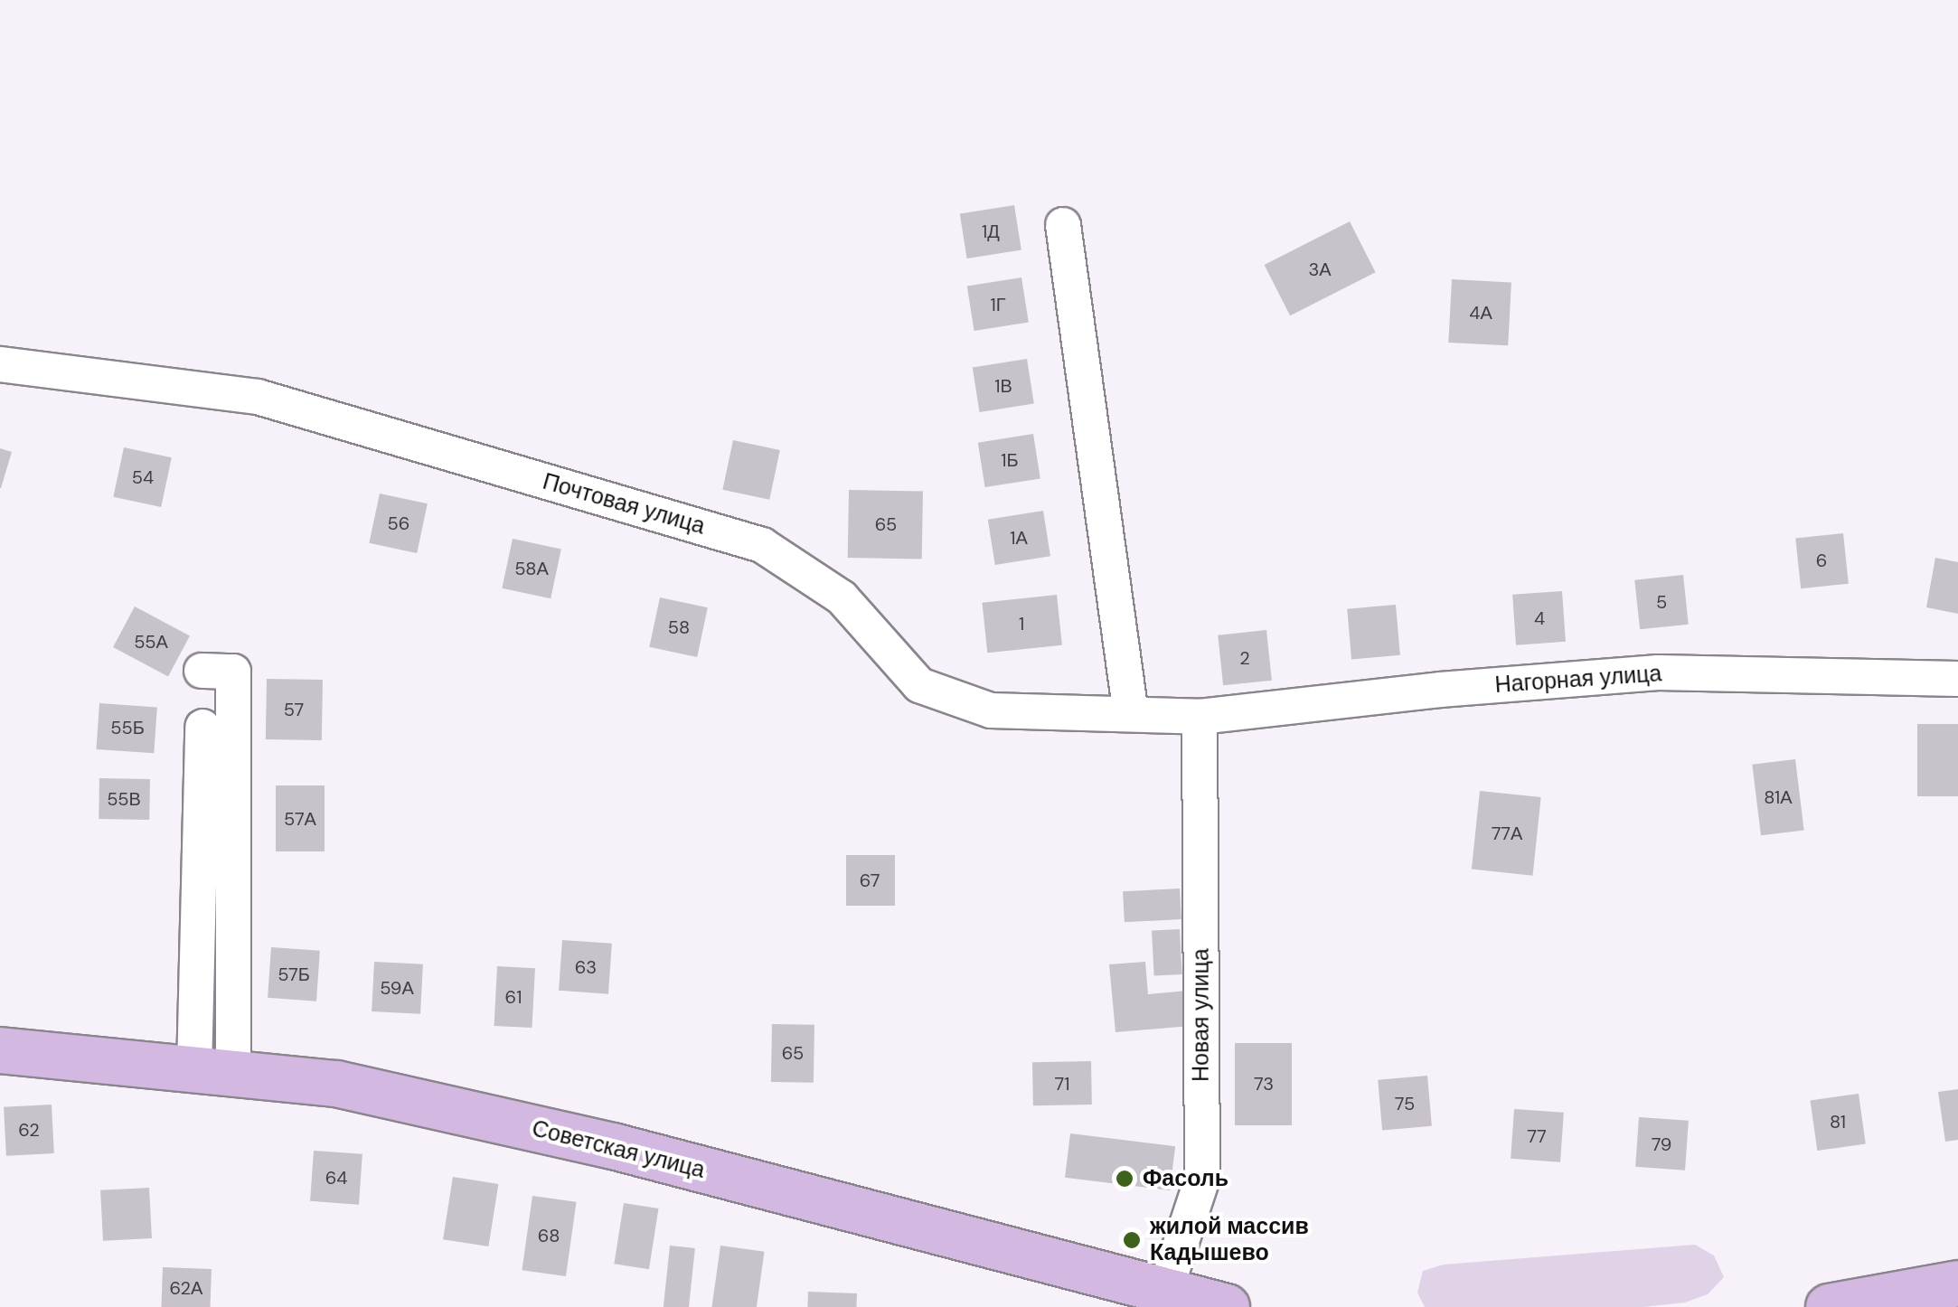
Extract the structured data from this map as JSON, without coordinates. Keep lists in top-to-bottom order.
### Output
{
  "streets": {
    "main road": ["Советская улица"],
    "street": ["Почтовая улица", "Нагорная улица", "Новая улица"]
  },
  "crossings": [
    ["Почтовая улица", "Нагорная улица"],
    ["Почтовая улица", "Новая улица"],
    ["Нагорная улица", "Новая улица"],
    ["Новая улица", "Советская улица"]
  ],
  "places": ["Фасоль", "жилой массив Кадышево"],
  "house_numbers": [
    "1Д",
    "3А",
    "1Г",
    "4А",
    "1В",
    "1Б",
    "54",
    "56",
    "65",
    "1А",
    "6",
    "58А",
    "5",
    "4",
    "1",
    "58",
    "55А",
    "2",
    "57",
    "55Б",
    "81А",
    "55В",
    "57А",
    "77А",
    "67",
    "63",
    "57Б",
    "59А",
    "61",
    "65",
    "71",
    "73",
    "75",
    "81",
    "62",
    "77",
    "79",
    "64",
    "68",
    "62А"
  ]
}
